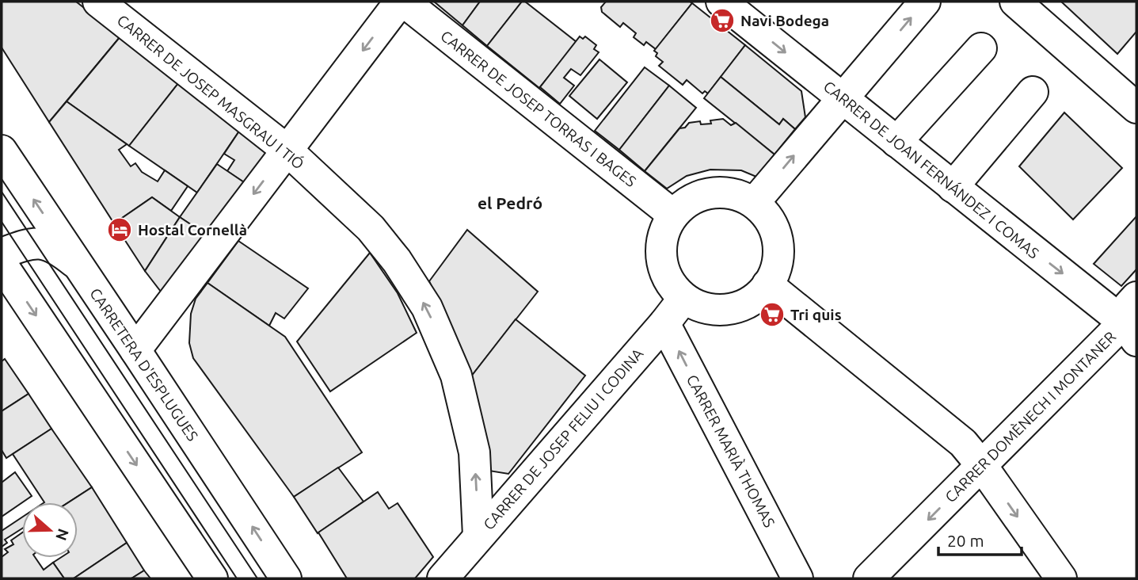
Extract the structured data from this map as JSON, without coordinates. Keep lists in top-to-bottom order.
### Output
{
  "streets": {
    "street": [
      "CARRER DE JOSEP MASGRAU I TIÓ",
      "CARRER DE JOSEP TORRAS I BAGES",
      "CARRER DE JOAN FERNÁNDEZ I COMAS",
      "CARRETERA D'ESPLUGUES",
      "CARRER DOMÈNECH I MONTANER",
      "CARRER DE JOSEP FELIU I CODINA",
      "CARRER MARIÀ THOMAS"
    ]
  },
  "crossings": [
    ["CARRER DE JOSEP MASGRAU I TIÓ", "CARRER DE JOSEP FELIU I CODINA"],
    ["CARRER DE JOSEP TORRAS I BAGES", "CARRER DE JOSEP FELIU I CODINA"],
    ["CARRER DE JOAN FERNÁNDEZ I COMAS", "CARRER DOMÈNECH I MONTANER"],
    ["CARRER DE JOSEP FELIU I CODINA", "CARRER MARIÀ THOMAS"]
  ],
  "one_way": ["CARRER DE JOSEP MASGRAU I TIÓ", "CARRER DOMÈNECH I MONTANER"],
  "districts": ["el Pedró"],
  "places": {
    "supermarket": ["Navi Bodega", "Tri quis"],
    "hotel": ["Hostal Cornellà"]
  },
  "scale_bar": "20 m",
  "north": "right"
}
